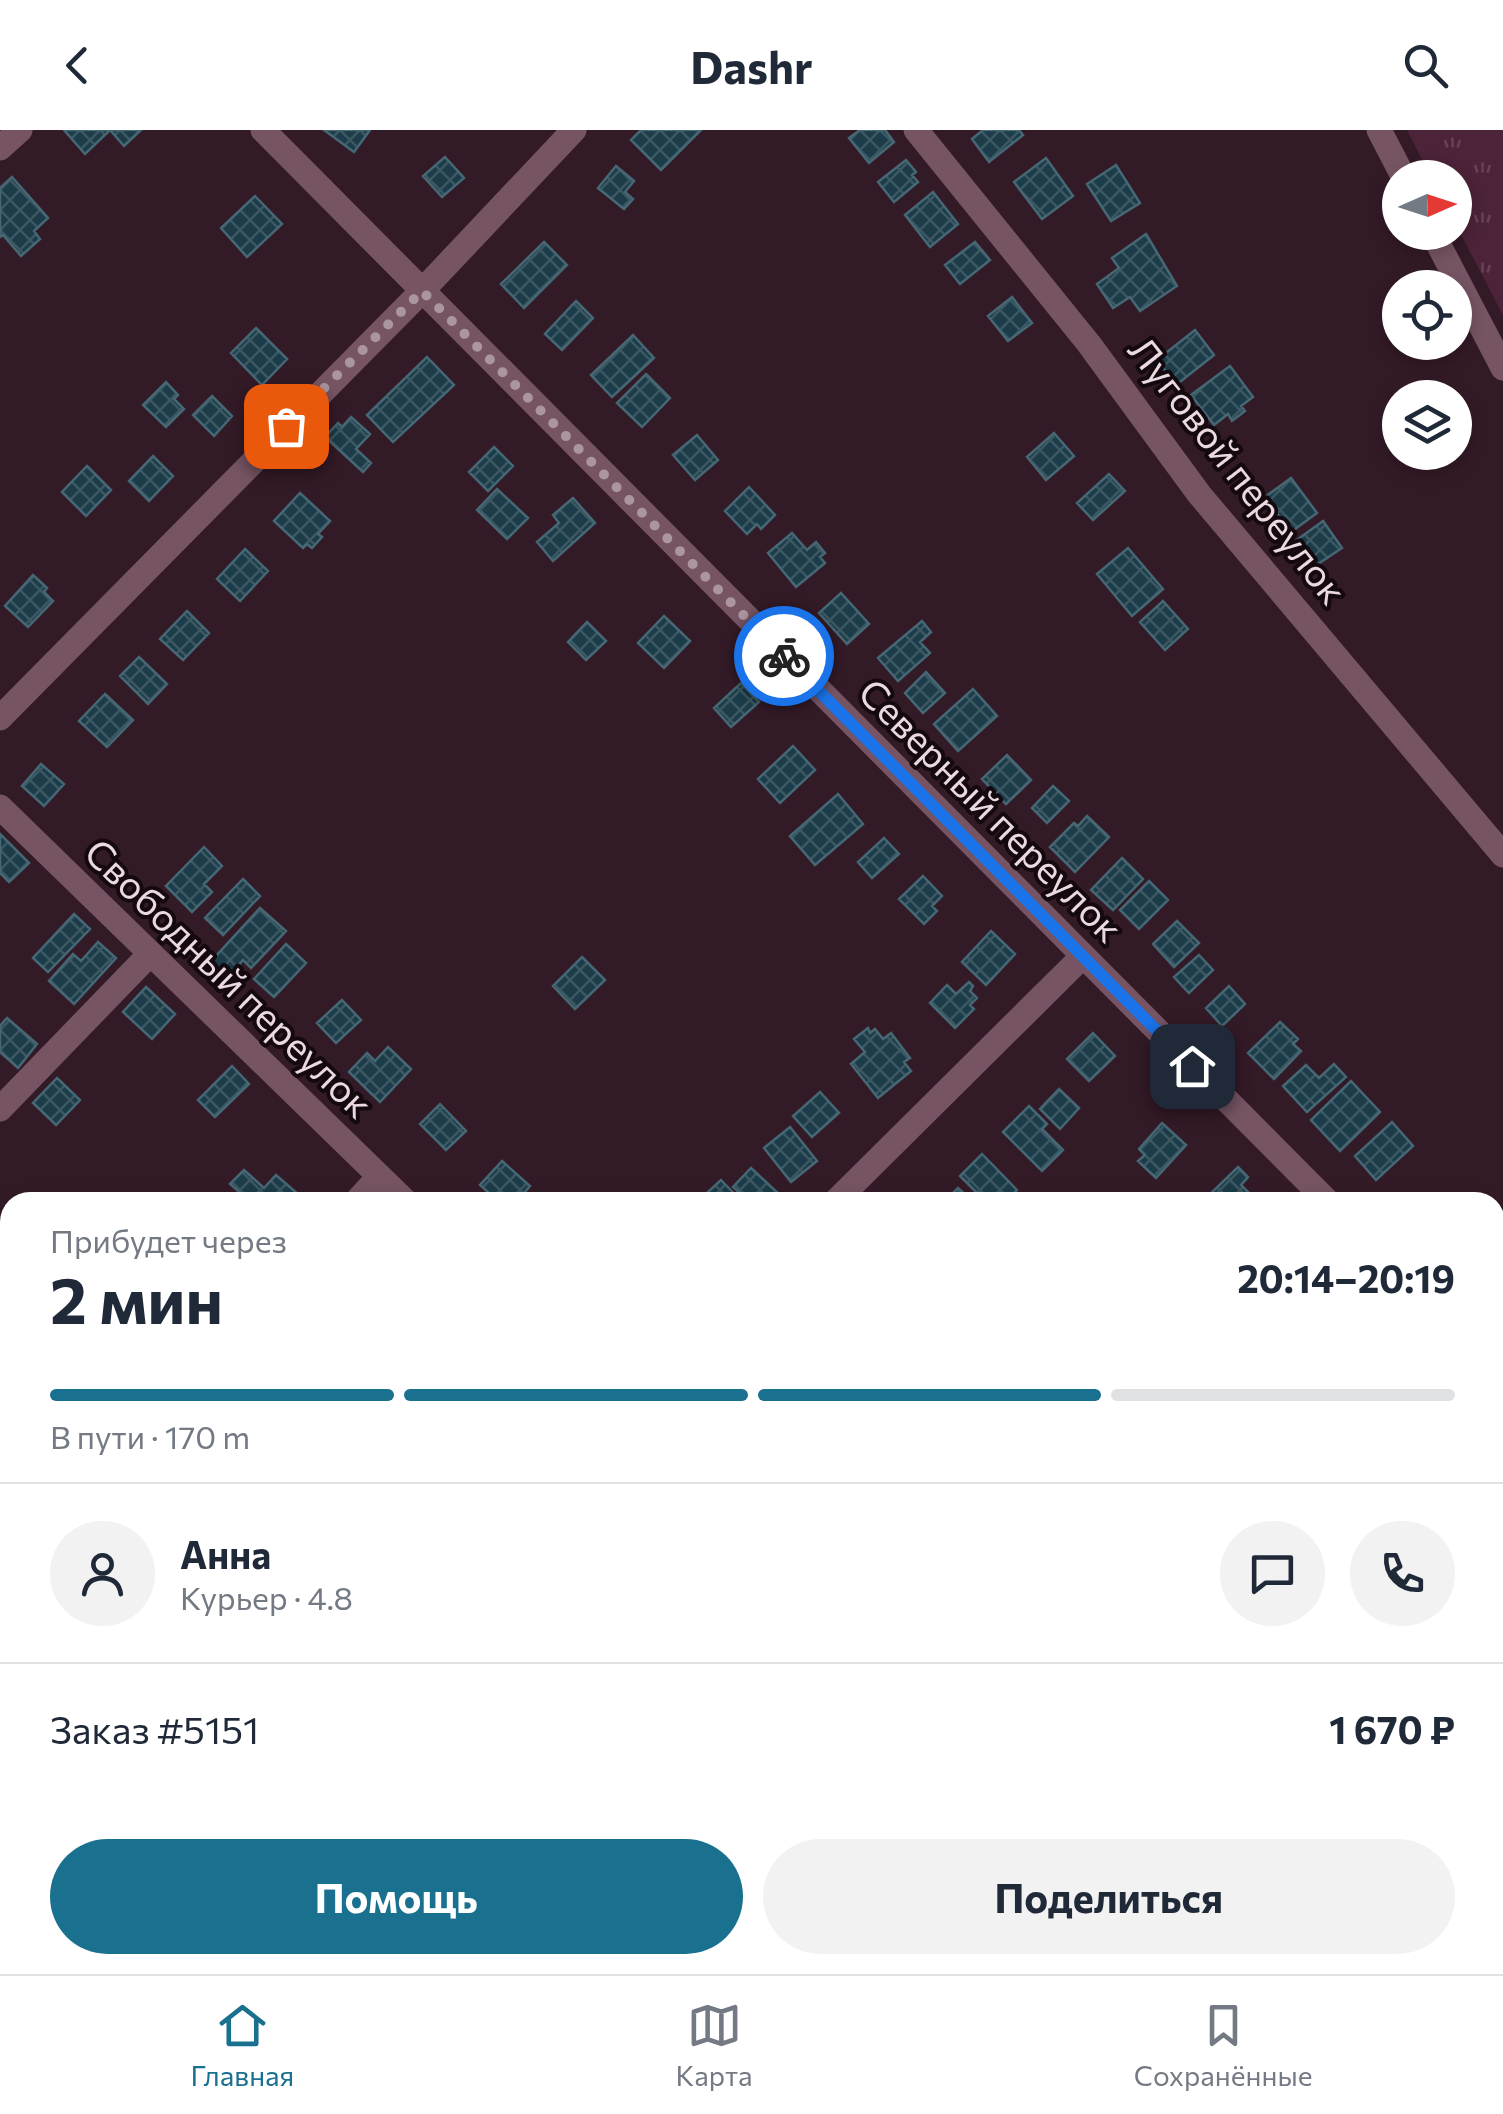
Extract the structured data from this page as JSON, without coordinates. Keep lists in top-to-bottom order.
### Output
{
  "streets": {
    "street": ["Луговой переулок", "Северный переулок", "Свободный переулок"]
  },
  "north": "right",
  "page": {
    "header": "Dashr",
    "heading": ["2 мин", "Прибудет через", "20:14–20:19"],
    "panel": [
      "Анна",
      "Курьер · 4.8",
      "Заказ #5151",
      "1 670 ₽"
    ],
    "bar": "В пути · 170 m",
    "buttons": ["Помощь", "Поделиться"],
    "tabs": ["Главная", "Карта", "Сохранённые"]
  }
}
